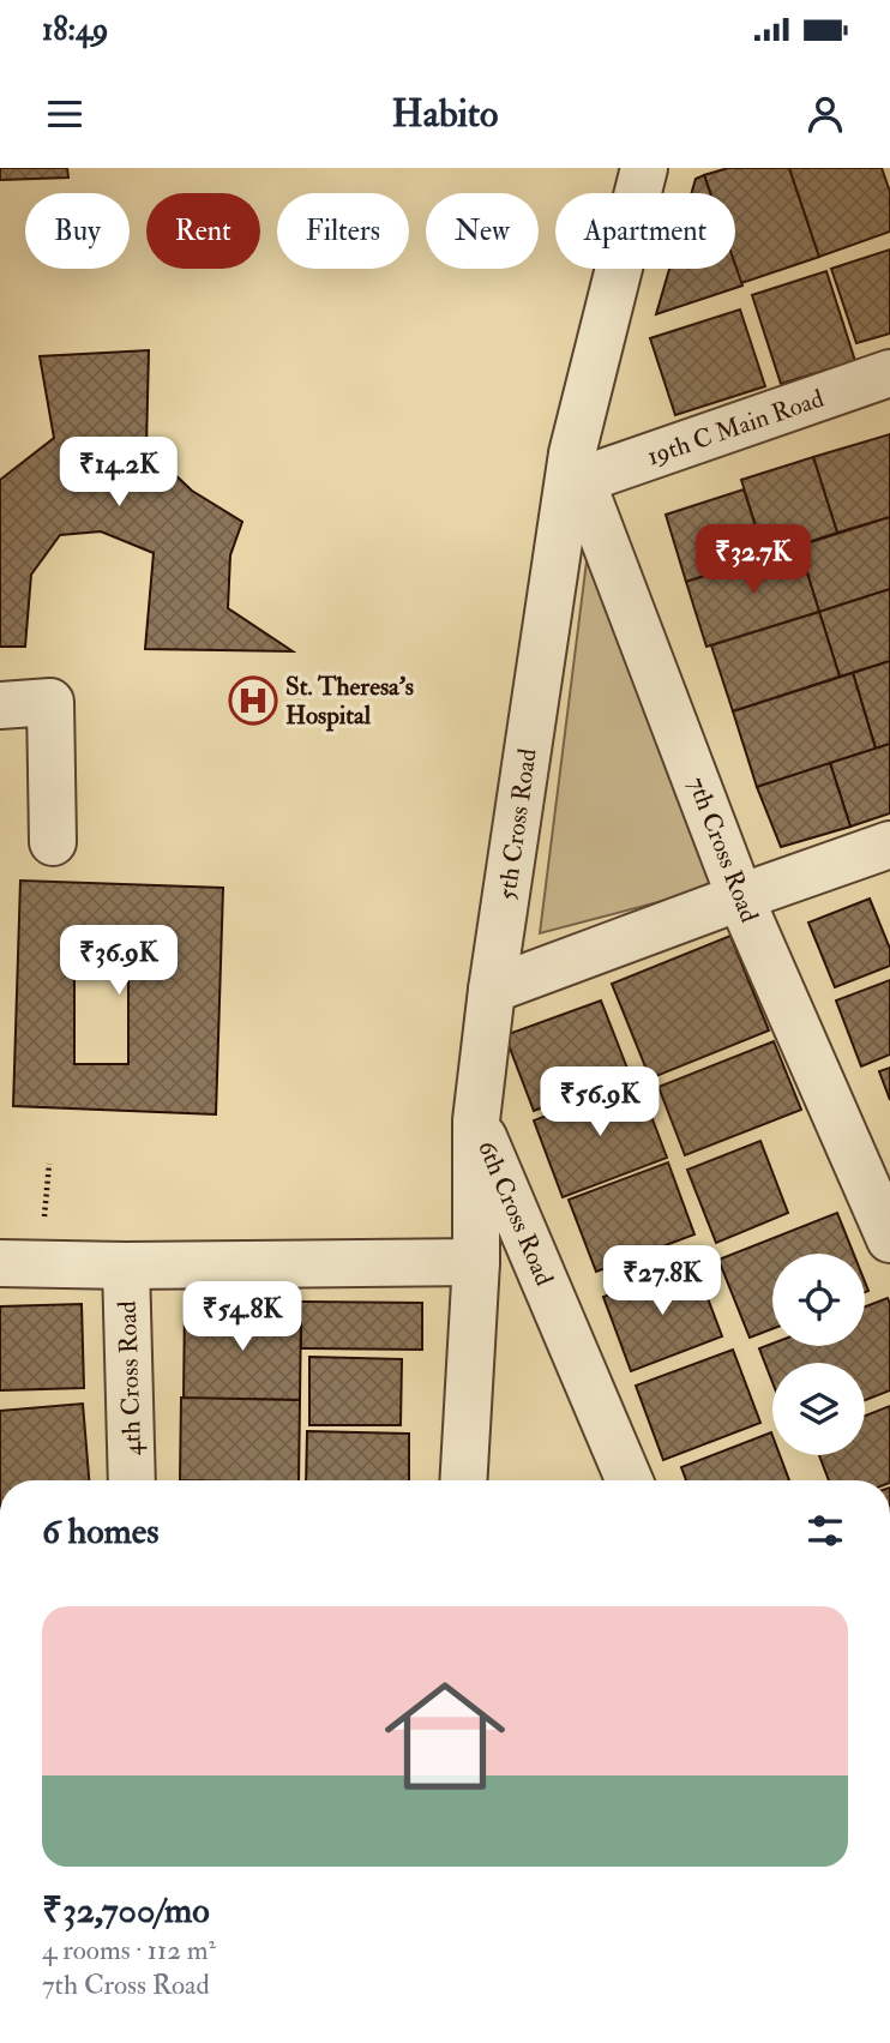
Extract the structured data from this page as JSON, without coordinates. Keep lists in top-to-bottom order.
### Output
{
  "streets": {
    "street": [
      "19th C Main Road",
      "5th Cross Road",
      "7th Cross Road",
      "6th Cross Road",
      "4th Cross Road"
    ]
  },
  "crossings": [
    ["19th C Main Road", "5th Cross Road"],
    ["19th C Main Road", "7th Cross Road"],
    ["5th Cross Road", "7th Cross Road"],
    ["5th Cross Road", "6th Cross Road"]
  ],
  "places": {
    "hospital": ["St. Theresa's Hospital"]
  },
  "page": {
    "status": "18:49",
    "header": "Habito",
    "chip": [
      "Buy",
      "Rent",
      "Filters",
      "New",
      "Apartment"
    ],
    "price": [
      "₹14.2K",
      "₹32.7K",
      "₹36.9K",
      "₹56.9K",
      "₹27.8K",
      "₹54.8K"
    ],
    "heading": "6 homes",
    "list": [
      {
        "name": "₹32,700/mo",
        "note": "4 rooms · 112 m² · 7th Cross Road"
      }
    ]
  }
}
